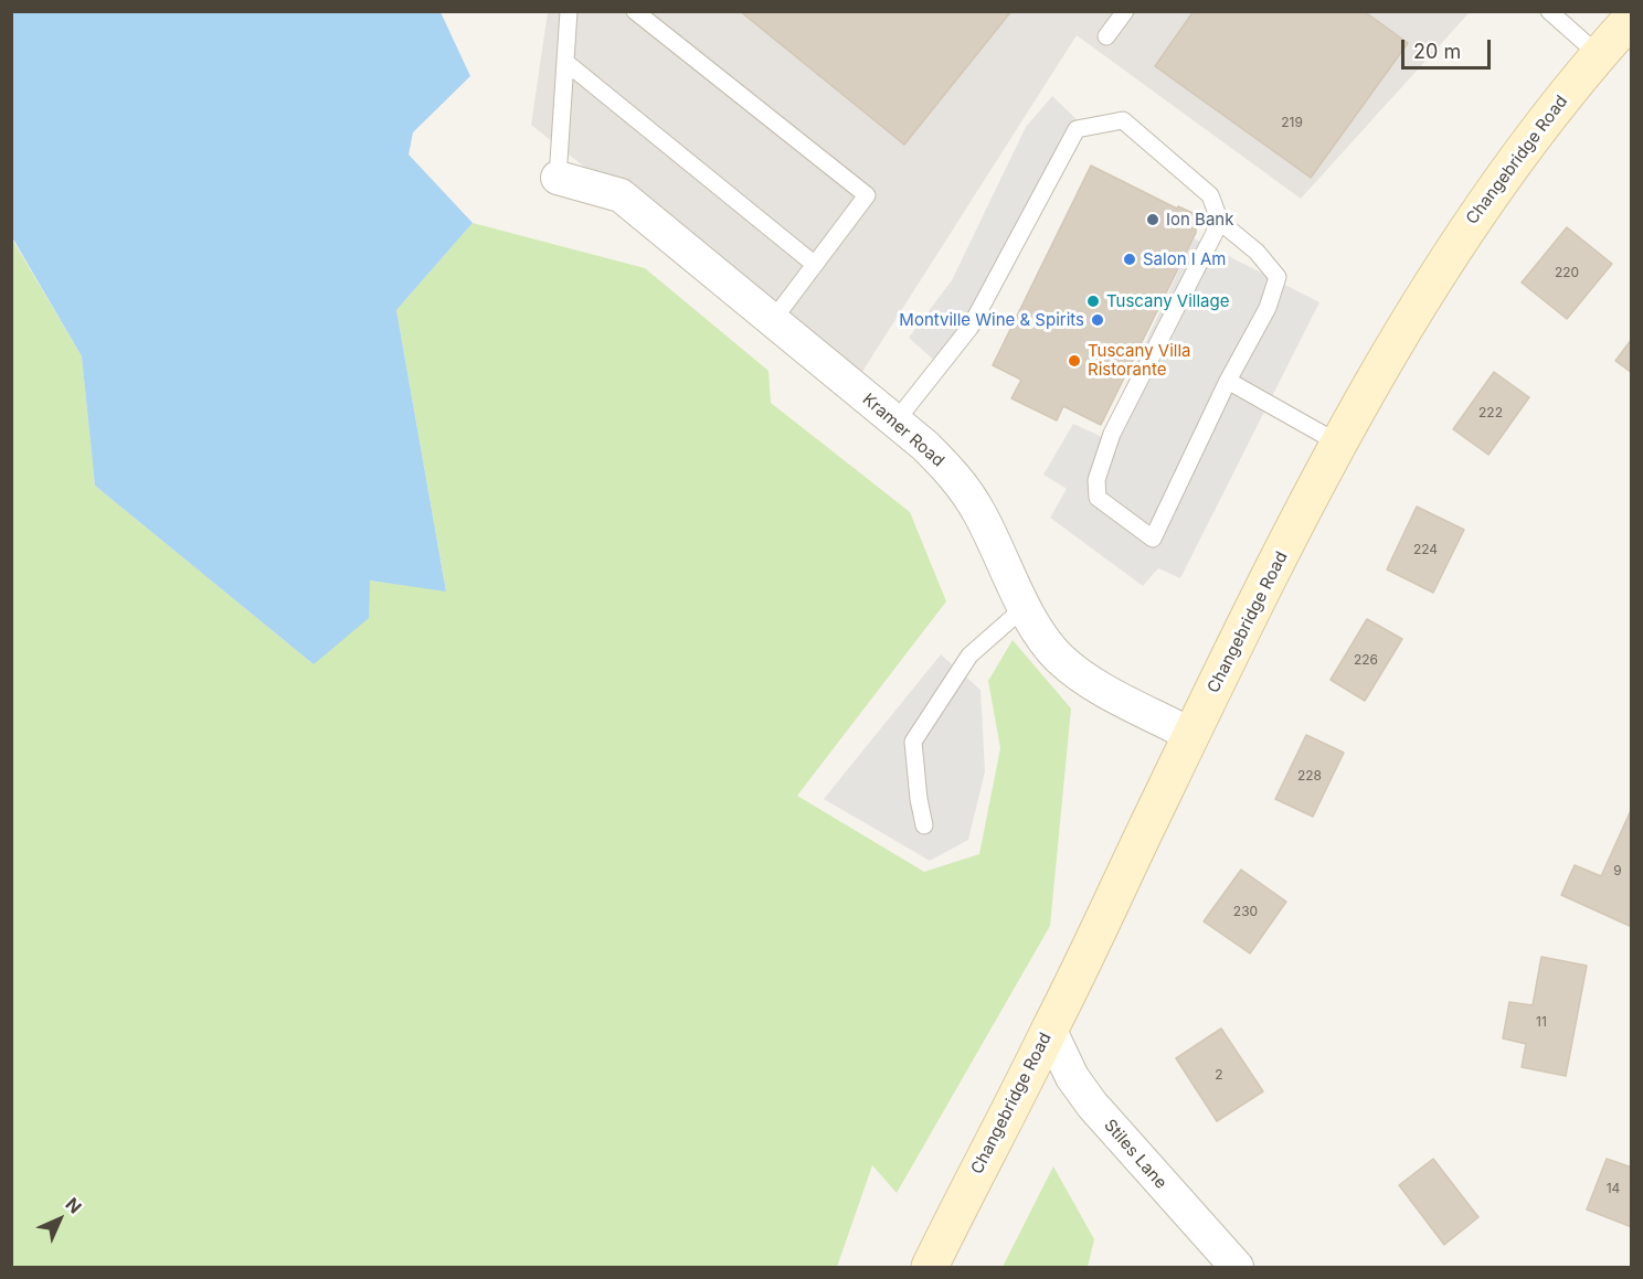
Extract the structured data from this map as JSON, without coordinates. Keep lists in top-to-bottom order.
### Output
{
  "streets": {
    "main road": ["Changebridge Road"],
    "street": ["Kramer Road", "Stiles Lane"]
  },
  "crossings": [
    ["Changebridge Road", "Kramer Road"],
    ["Changebridge Road", "Stiles Lane"]
  ],
  "places": [
    "Ion Bank",
    "Salon I Am",
    "Tuscany Village",
    "Montville Wine & Spirits",
    "Tuscany Villa Ristorante"
  ],
  "house_numbers": [
    "219",
    "220",
    "222",
    "224",
    "226",
    "228",
    "9",
    "230",
    "11",
    "2",
    "14"
  ],
  "scale_bar": "20 m",
  "north": "top right"
}
